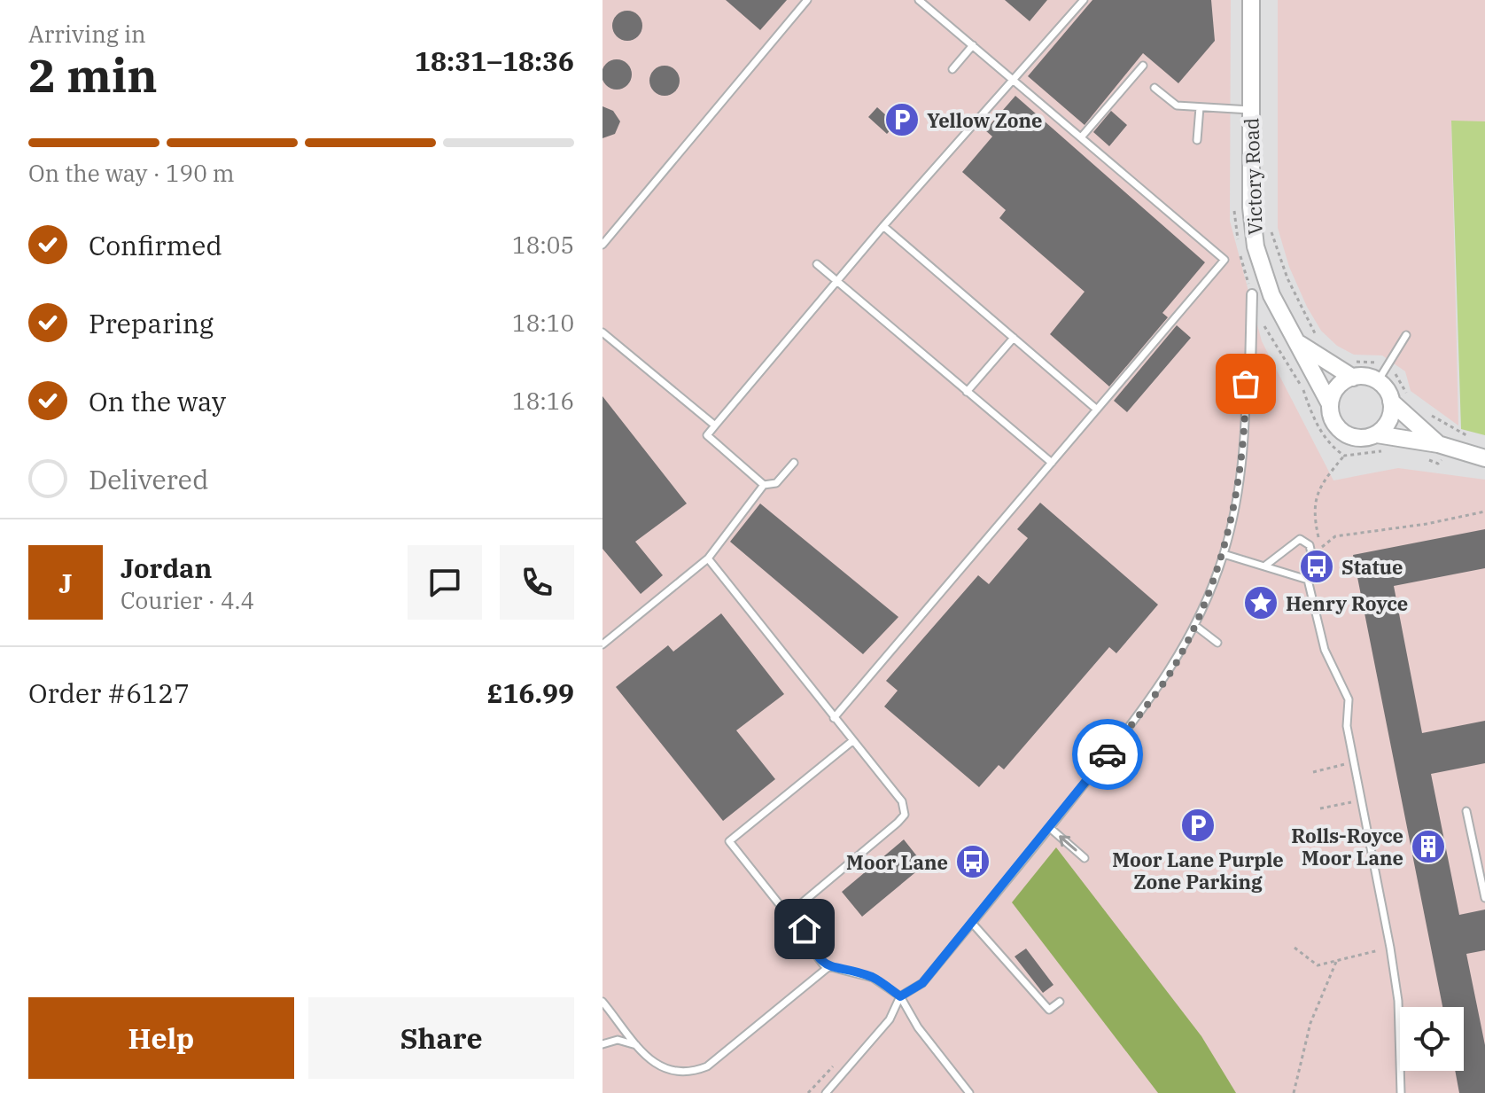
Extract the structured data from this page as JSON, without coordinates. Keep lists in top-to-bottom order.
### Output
{
  "streets": {
    "street": ["Victory Road"]
  },
  "places": {
    "parking": ["Yellow Zone", "Moor Lane Purple Zone Parking"],
    "bus stop": ["Statue", "Moor Lane"],
    "place": ["Henry Royce"],
    "building": ["Rolls-Royce Moor Lane"]
  },
  "page": {
    "heading": ["2 min", "Arriving in", "18:31–18:36"],
    "panel": [
      "Jordan",
      "Courier · 4.4",
      "Order #6127",
      "£16.99"
    ],
    "bar": "On the way · 190 m",
    "list": [
      ["Confirmed", "18:05"],
      ["Preparing", "18:10"],
      ["On the way", "18:16"],
      "Delivered"
    ],
    "round": "J",
    "buttons": ["Help", "Share"]
  }
}
